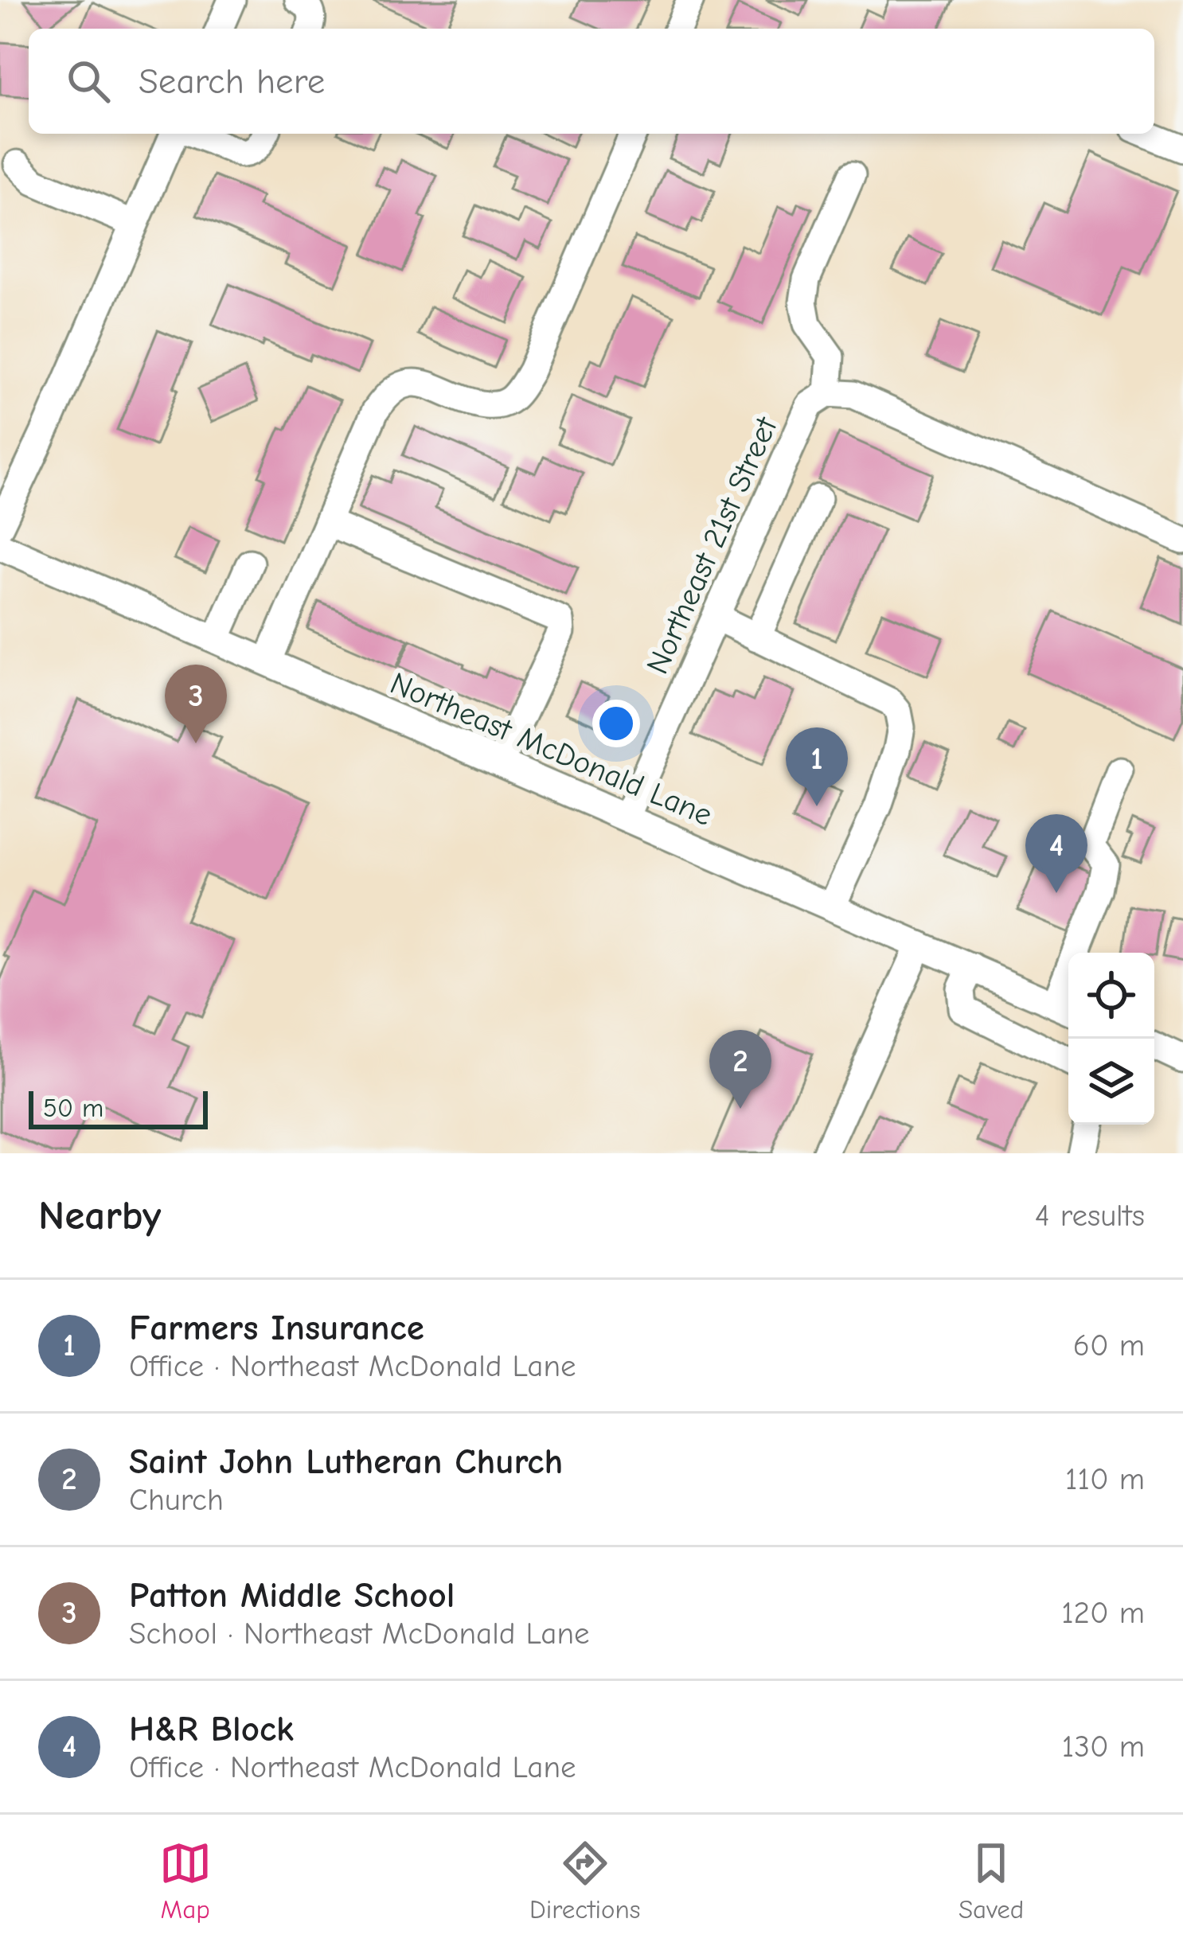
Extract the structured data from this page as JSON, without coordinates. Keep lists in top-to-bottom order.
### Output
{
  "streets": {
    "street": ["Northeast 21st Street", "Northeast McDonald Lane"]
  },
  "crossings": [
    ["Northeast 21st Street", "Northeast McDonald Lane"]
  ],
  "scale_bar": "50 m",
  "page": {
    "search": "Search here",
    "pins": [
      "3",
      "1",
      "4",
      "2"
    ],
    "scale": "50 m",
    "heading": ["Nearby", "4 results"],
    "list": [
      {
        "mark": "1",
        "name": "Farmers Insurance",
        "note": "Office · Northeast McDonald Lane",
        "value": "60 m"
      },
      {
        "mark": "2",
        "name": "Saint John Lutheran Church",
        "note": "Church",
        "value": "110 m"
      },
      {
        "mark": "3",
        "name": "Patton Middle School",
        "note": "School · Northeast McDonald Lane",
        "value": "120 m"
      },
      {
        "mark": "4",
        "name": "H&R Block",
        "note": "Office · Northeast McDonald Lane",
        "value": "130 m"
      }
    ],
    "nav": ["Map", "Directions", "Saved"]
  }
}
